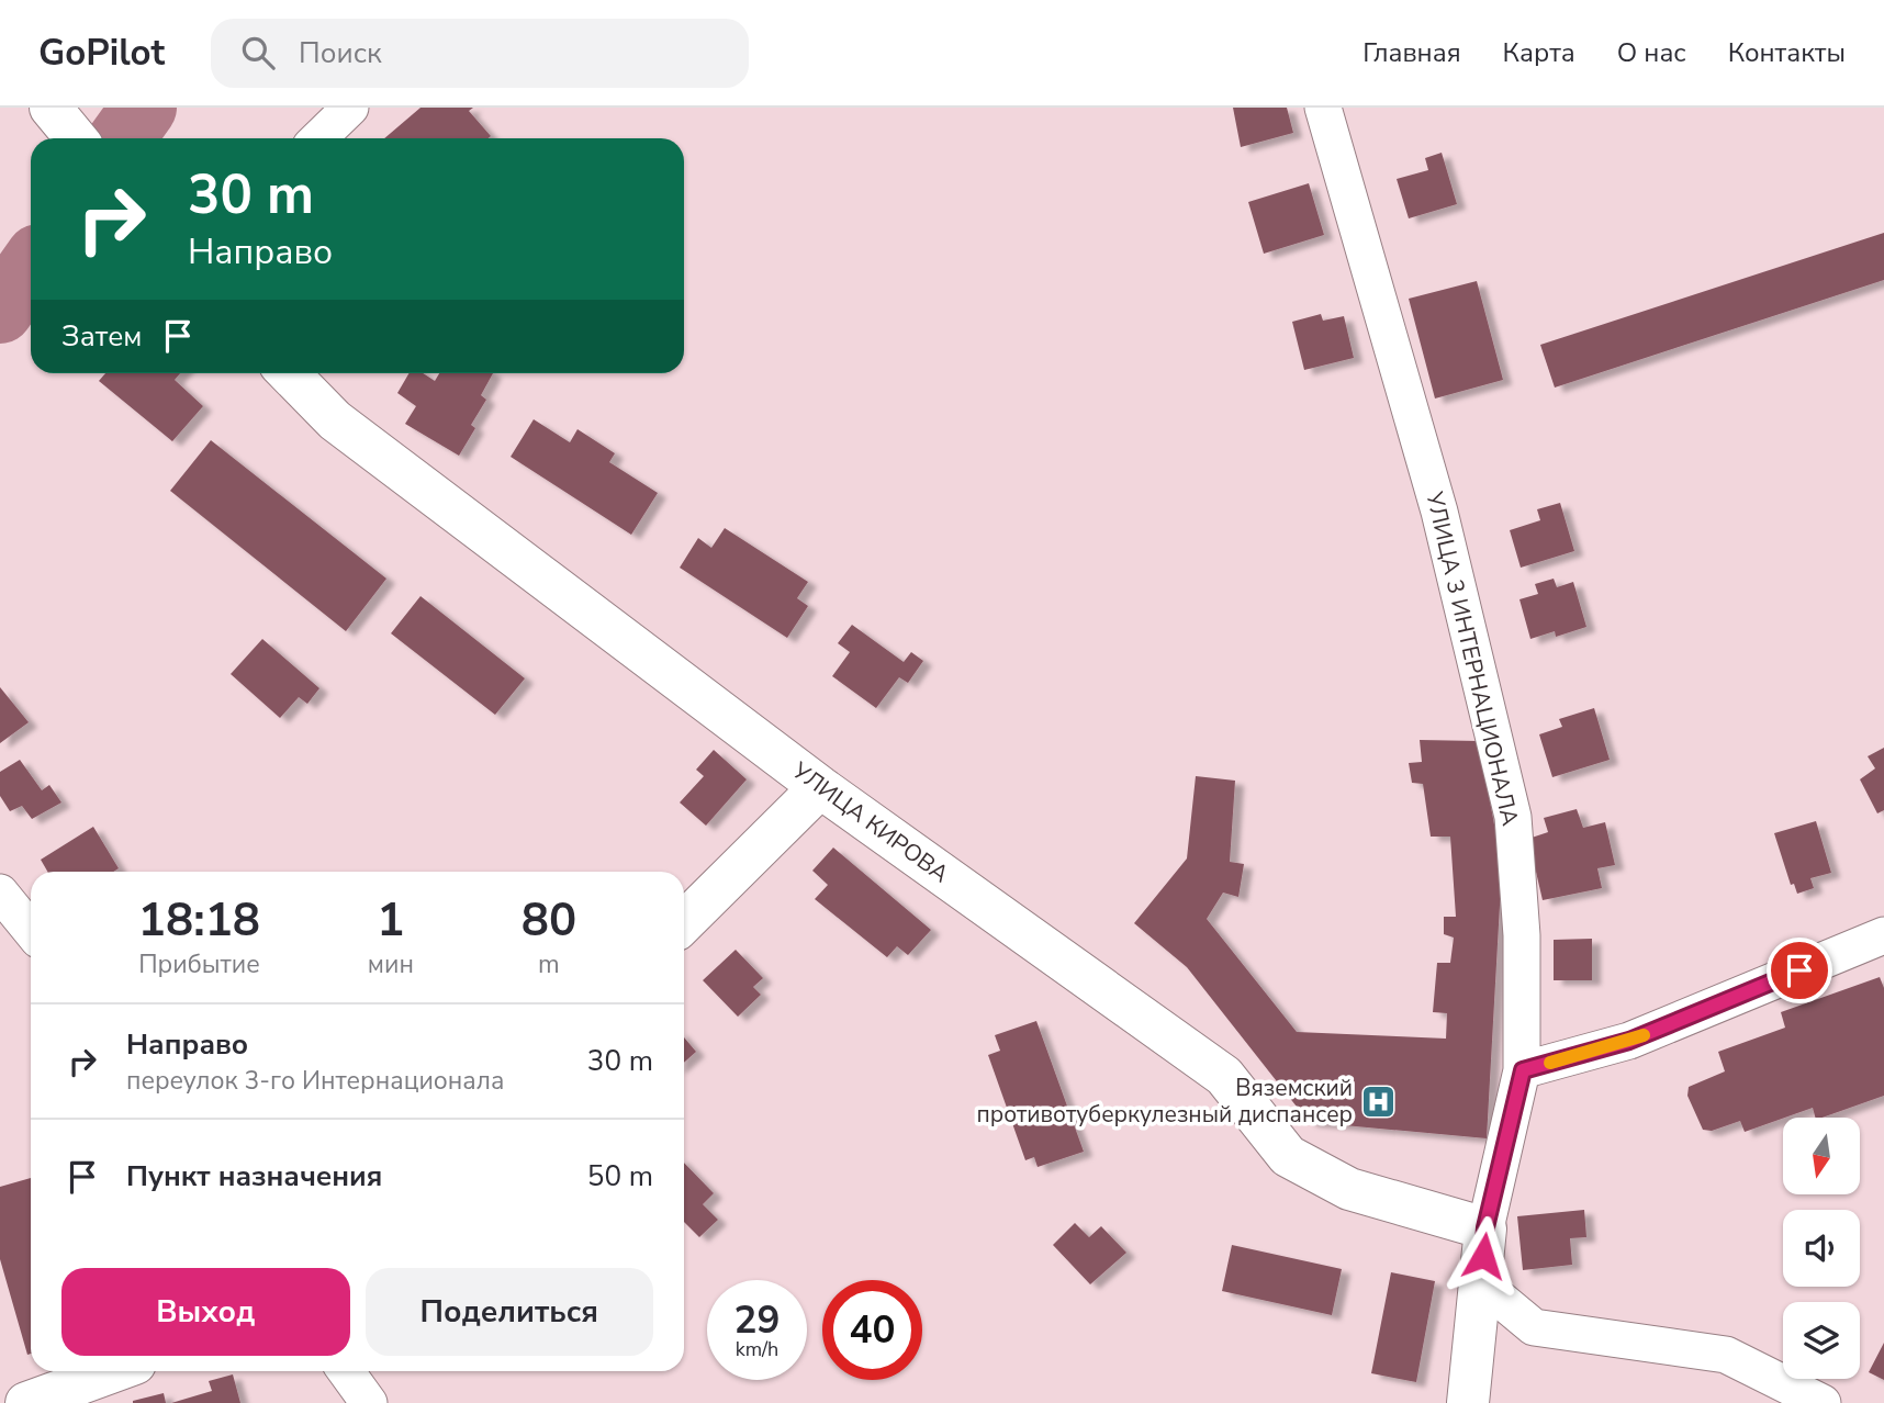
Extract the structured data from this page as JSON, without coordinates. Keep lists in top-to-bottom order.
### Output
{
  "streets": {
    "street": ["УЛИЦА 3 ИНТЕРНАЦИОНАЛА", "УЛИЦА КИРОВА"]
  },
  "crossings": [
    ["УЛИЦА 3 ИНТЕРНАЦИОНАЛА", "УЛИЦА КИРОВА"]
  ],
  "places": {
    "hospital": ["Вяземский противотуберкулезный диспансер"]
  },
  "north": "bottom",
  "page": {
    "header": "GoPilot",
    "search": "Поиск",
    "nav": [
      "Главная",
      "Карта",
      "О нас",
      "Контакты"
    ],
    "turn": ["30 m", "Направо"],
    "then": "Затем",
    "eta": [
      "18:18",
      "Прибытие",
      "1",
      "мин",
      "80",
      "m"
    ],
    "list": [
      {
        "name": "Направо",
        "note": "переулок 3-го Интернационала",
        "value": "30 m"
      },
      {
        "name": "Пункт назначения",
        "value": "50 m"
      }
    ],
    "buttons": ["Выход", "Поделиться"],
    "speed": "29 km/h",
    "limit": "40"
  }
}
